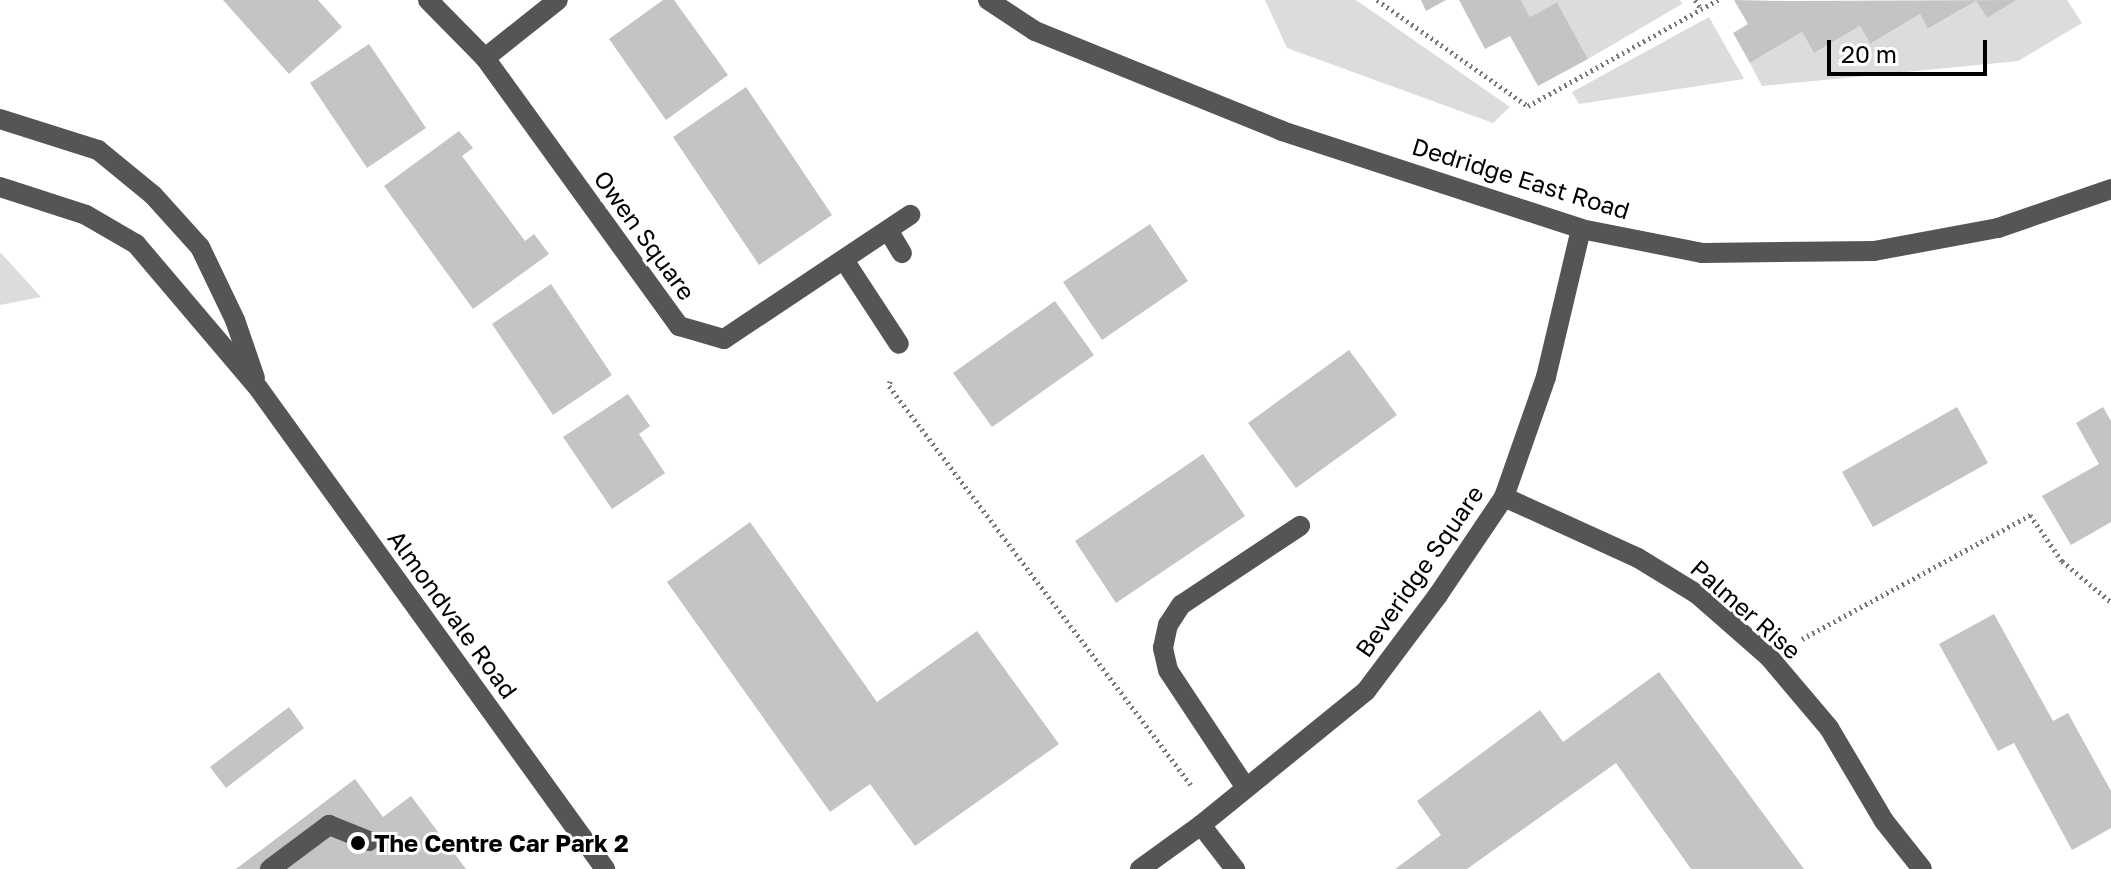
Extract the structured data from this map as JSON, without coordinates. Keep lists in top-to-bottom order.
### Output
{
  "streets": {
    "street": [
      "Dedridge East Road",
      "Owen Square",
      "Beveridge Square",
      "Palmer Rise",
      "Almondvale Road"
    ]
  },
  "crossings": [
    ["Dedridge East Road", "Beveridge Square"],
    ["Beveridge Square", "Palmer Rise"]
  ],
  "places": ["The Centre Car Park 2"],
  "scale_bar": "20 m"
}
